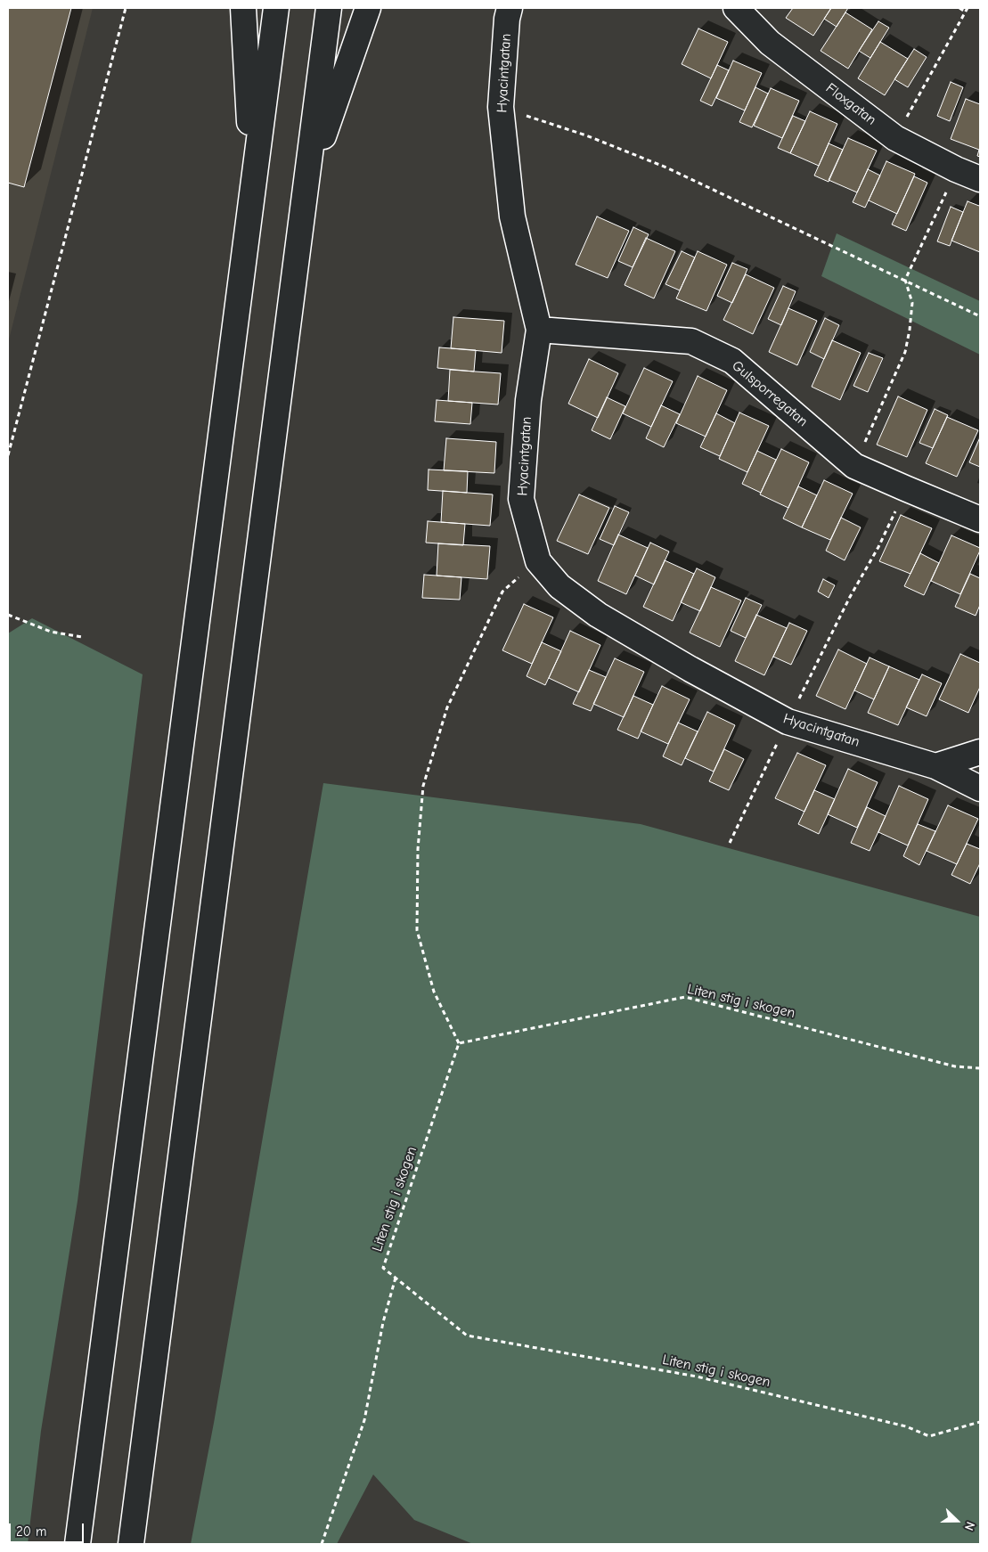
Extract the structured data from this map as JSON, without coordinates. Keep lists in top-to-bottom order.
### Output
{
  "streets": {
    "main road": ["Hyacintgatan", "Floxgatan", "Gulsporregatan"],
    "path": ["Liten stig i skogen"]
  },
  "crossings": [
    ["Hyacintgatan", "Gulsporregatan"]
  ],
  "scale_bar": "20 m",
  "north": "right"
}
